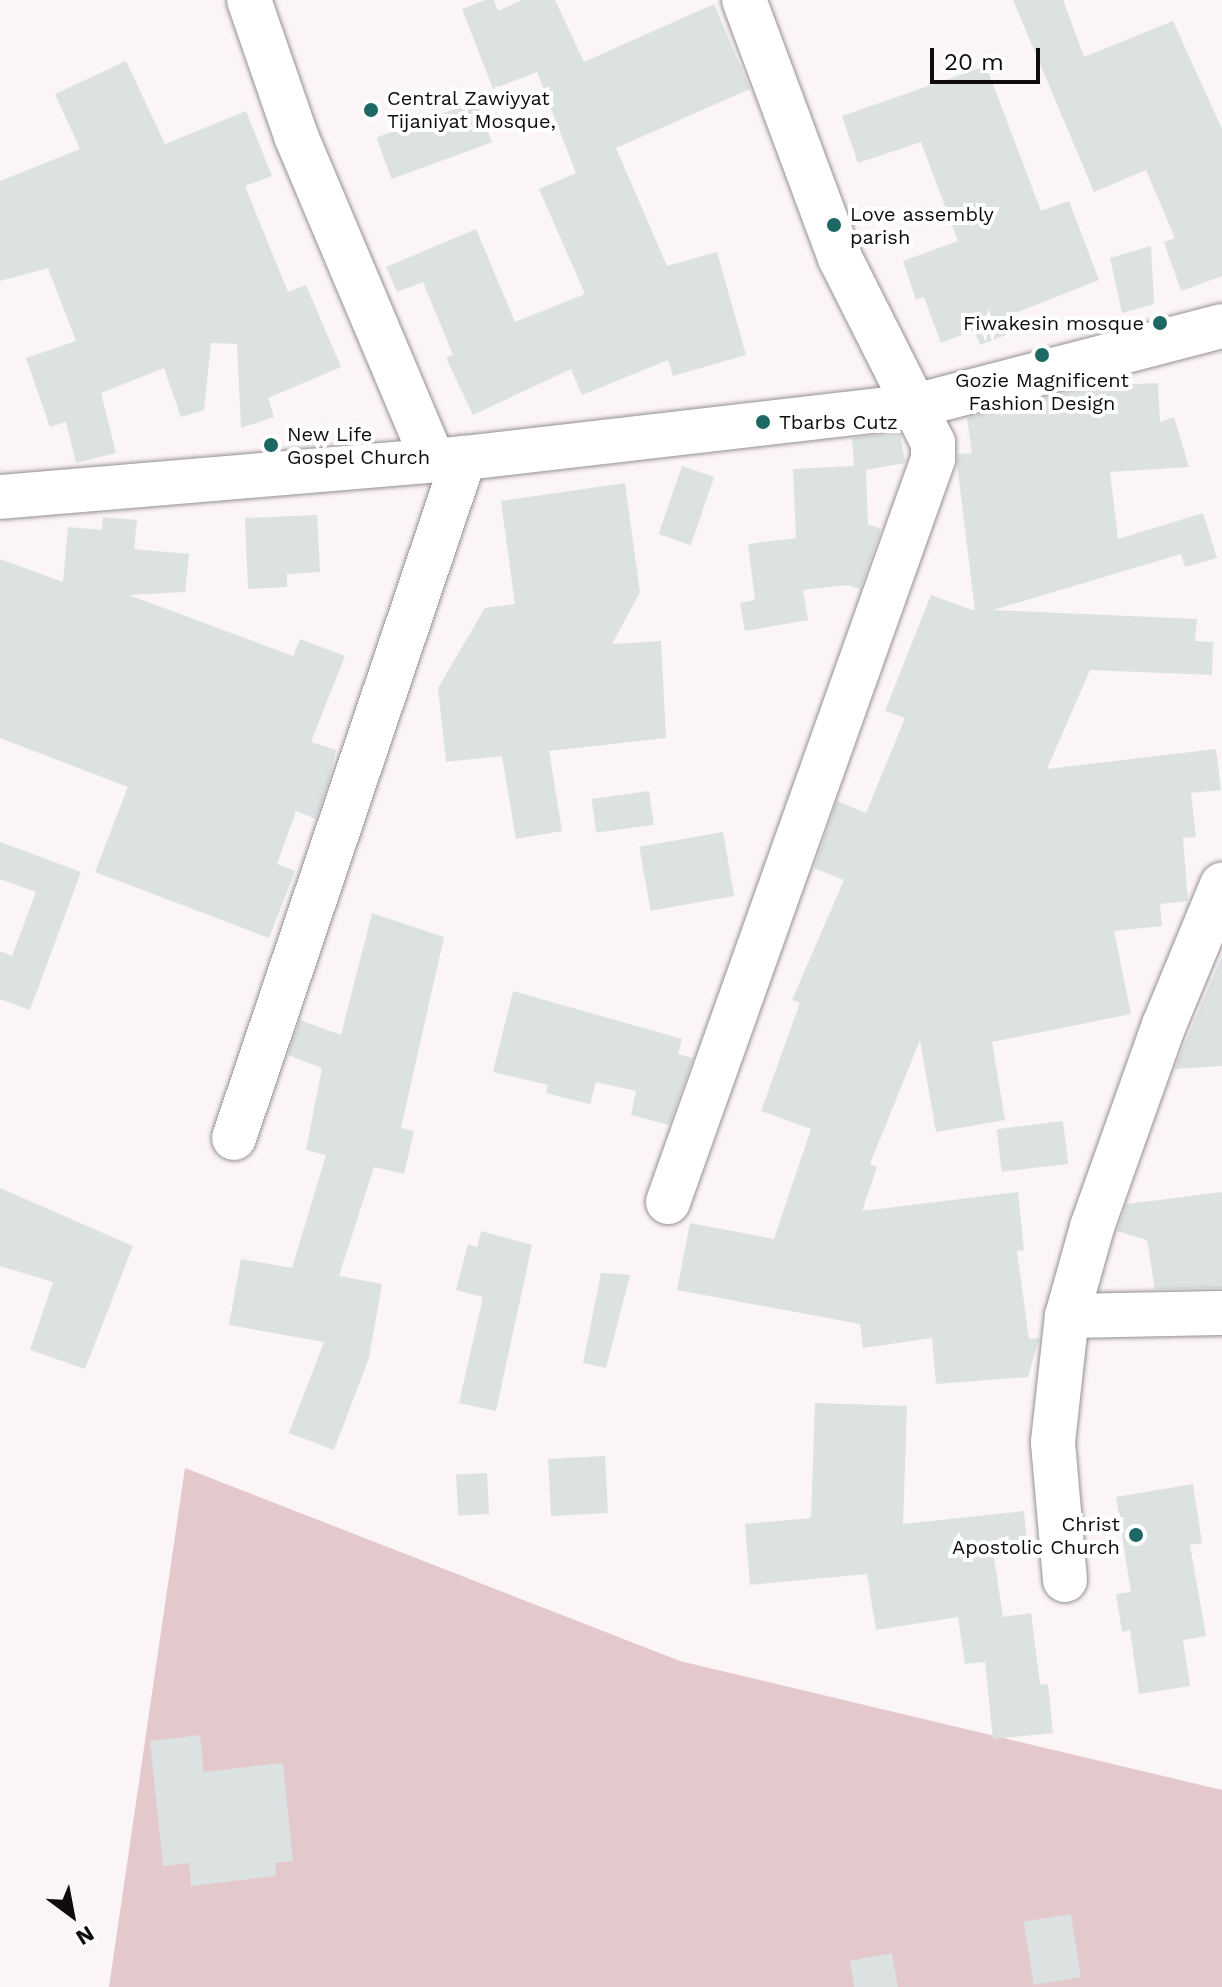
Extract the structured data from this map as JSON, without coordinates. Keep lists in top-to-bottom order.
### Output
{
  "places": [
    "Central Zawiyyat Tijaniyat Mosque,",
    "Love assembly parish",
    "Fiwakesin mosque",
    "Gozie Magnificent Fashion Design",
    "Tbarbs Cutz",
    "New Life Gospel Church",
    "Christ Apostolic Church"
  ],
  "scale_bar": "20 m",
  "north": "bottom right"
}
